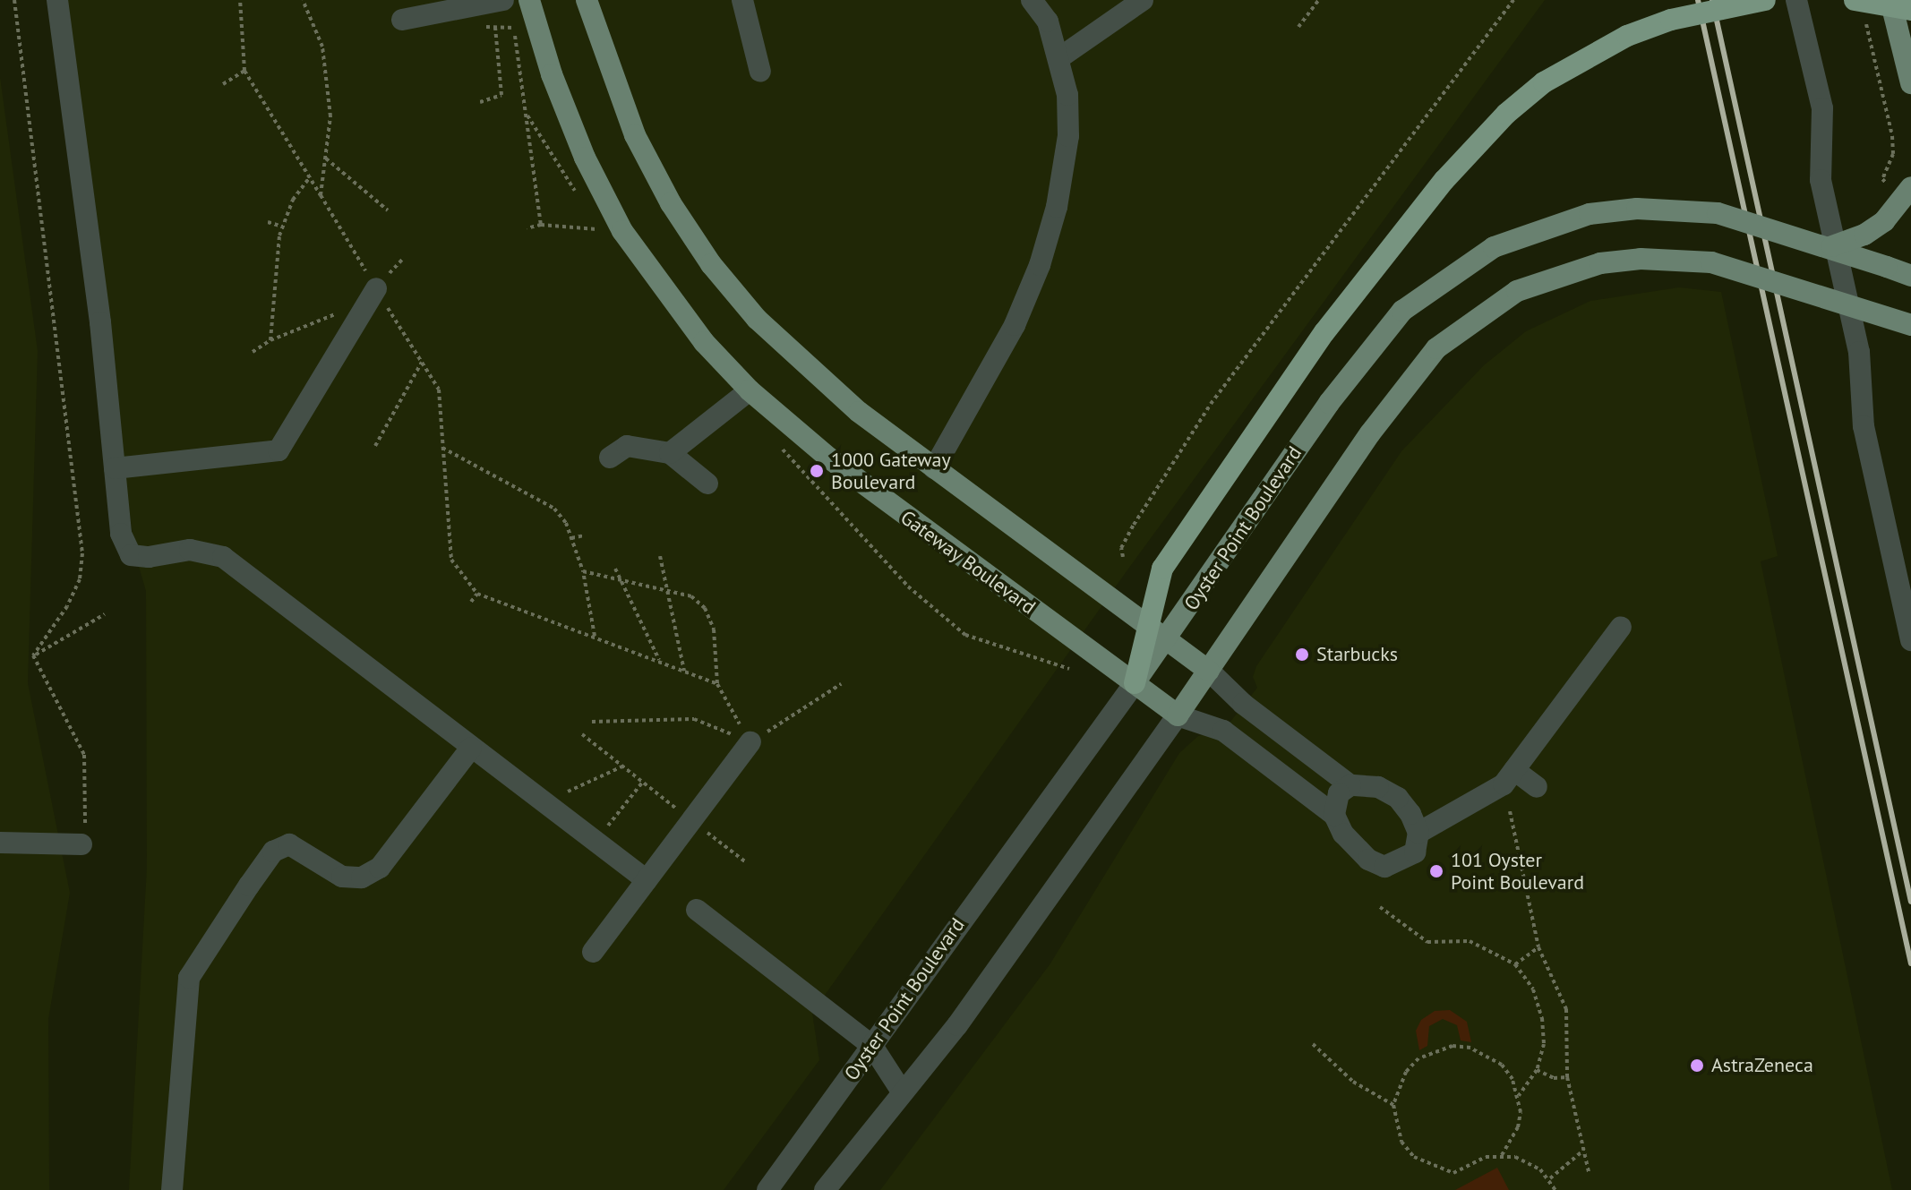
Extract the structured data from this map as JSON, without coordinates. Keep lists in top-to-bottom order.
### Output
{
  "streets": {
    "main road": ["Oyster Point Boulevard", "Gateway Boulevard"]
  },
  "crossings": [
    ["Oyster Point Boulevard", "Gateway Boulevard"]
  ],
  "places": [
    "1000 Gateway Boulevard",
    "Starbucks",
    "101 Oyster Point Boulevard",
    "AstraZeneca"
  ]
}
